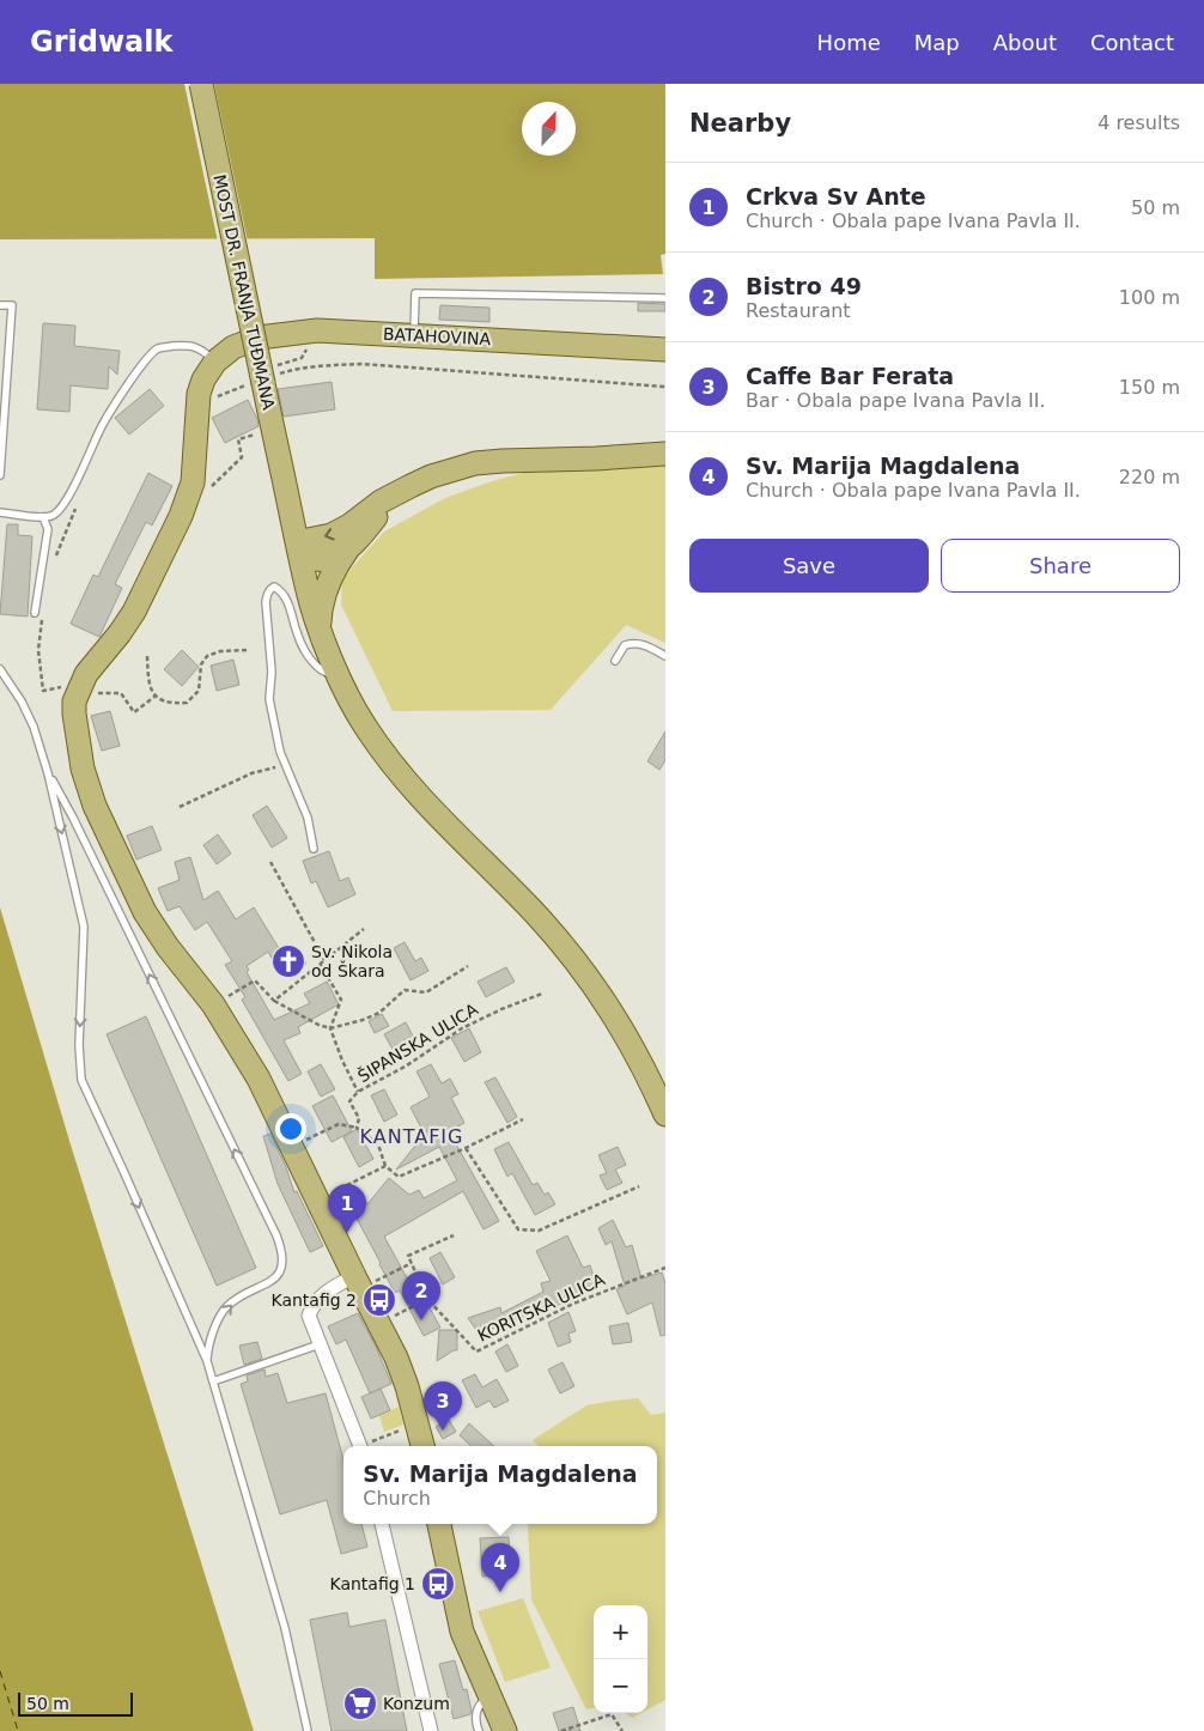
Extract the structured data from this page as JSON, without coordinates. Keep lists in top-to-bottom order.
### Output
{
  "streets": {
    "main road": ["MOST DR. FRANJA TUĐMANA", "BATAHOVINA"],
    "path": ["ŠIPANSKA ULICA", "KORITSKA ULICA"]
  },
  "districts": ["KANTAFIG"],
  "places": {
    "church": ["Sv. Nikola od Škara"],
    "bus stop": ["Kantafig 2", "Kantafig 1"],
    "supermarket": ["Konzum"]
  },
  "scale_bar": "50 m",
  "north": "top",
  "page": {
    "header": "Gridwalk",
    "nav": [
      "Home",
      "Map",
      "About",
      "Contact"
    ],
    "heading": ["Nearby", "4 results"],
    "list": [
      {
        "mark": "1",
        "name": "Crkva Sv Ante",
        "note": "Church · Obala pape Ivana Pavla II.",
        "value": "50 m"
      },
      {
        "mark": "2",
        "name": "Bistro 49",
        "note": "Restaurant",
        "value": "100 m"
      },
      {
        "mark": "3",
        "name": "Caffe Bar Ferata",
        "note": "Bar · Obala pape Ivana Pavla II.",
        "value": "150 m"
      },
      {
        "mark": "4",
        "name": "Sv. Marija Magdalena",
        "note": "Church · Obala pape Ivana Pavla II.",
        "value": "220 m"
      }
    ],
    "buttons": ["Save", "Share"],
    "pins": [
      "1",
      "2",
      "3",
      "4"
    ],
    "popup": ["Sv. Marija Magdalena", "Church"],
    "map_buttons": ["+", "−"],
    "scale": "50 m"
  }
}
